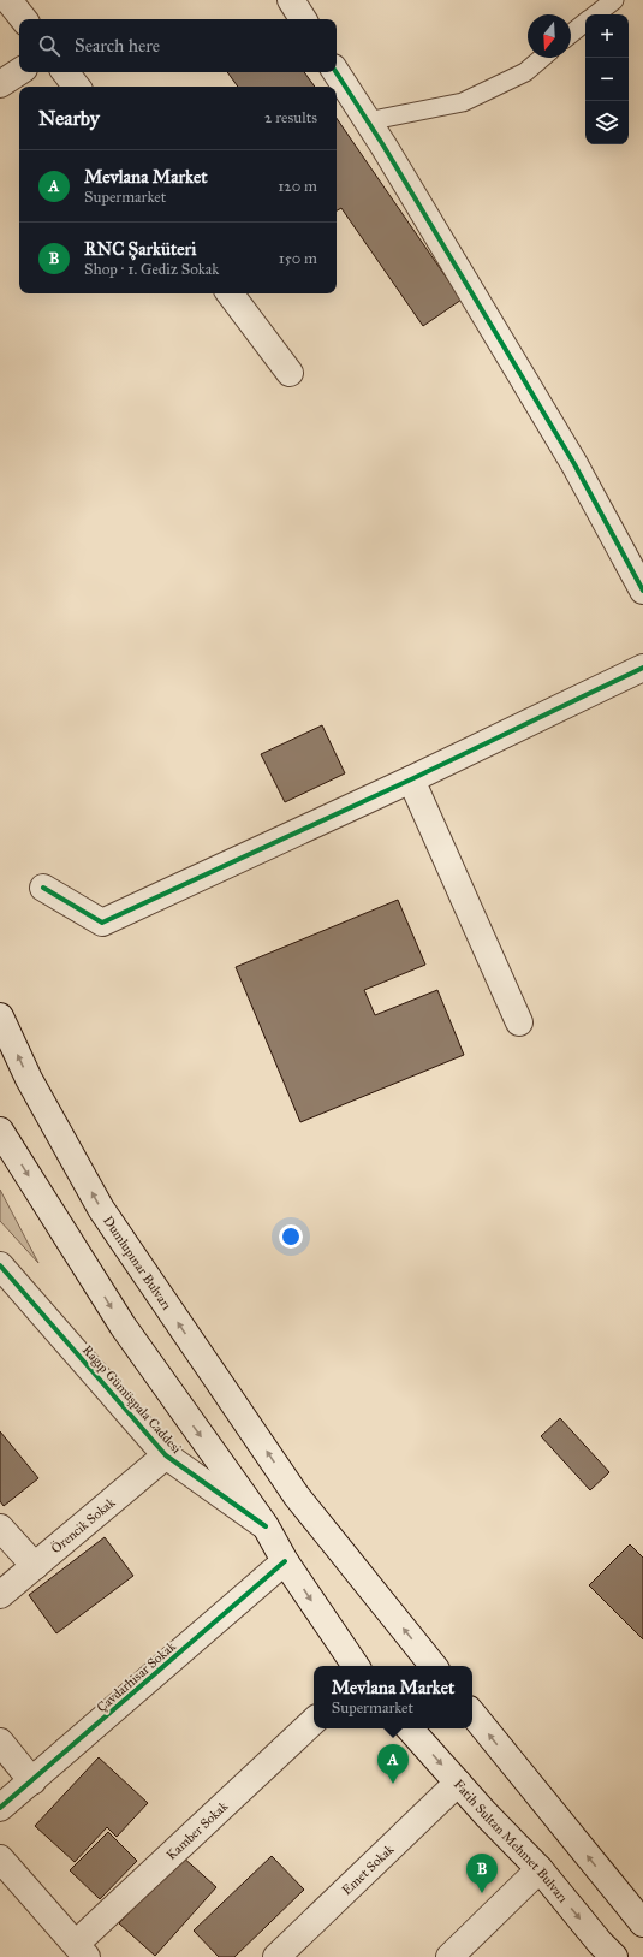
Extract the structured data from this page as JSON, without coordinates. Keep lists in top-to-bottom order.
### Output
{
  "streets": {
    "street": [
      "Dumlupınar Bulvarı",
      "Ragıp Gümüşpala Caddesi",
      "Örencik Sokak",
      "Çavdarhisar Sokak",
      "Kamber Sokak",
      "Fatih Sultan Mehmet Bulvarı",
      "Emet Sokak"
    ]
  },
  "crossings": [
    ["Ragıp Gümüşpala Caddesi", "Örencik Sokak"],
    ["Fatih Sultan Mehmet Bulvarı", "Emet Sokak"]
  ],
  "north": "bottom",
  "page": {
    "map_buttons": ["+", "−"],
    "search": "Search here",
    "heading": ["Nearby", "2 results"],
    "list": [
      {
        "mark": "A",
        "name": "Mevlana Market",
        "note": "Supermarket",
        "value": "120 m"
      },
      {
        "mark": "B",
        "name": "RNC Şarküteri",
        "note": "Shop · 1. Gediz Sokak",
        "value": "150 m"
      }
    ],
    "popup": ["Mevlana Market", "Supermarket"],
    "pins": ["A", "B"]
  }
}
